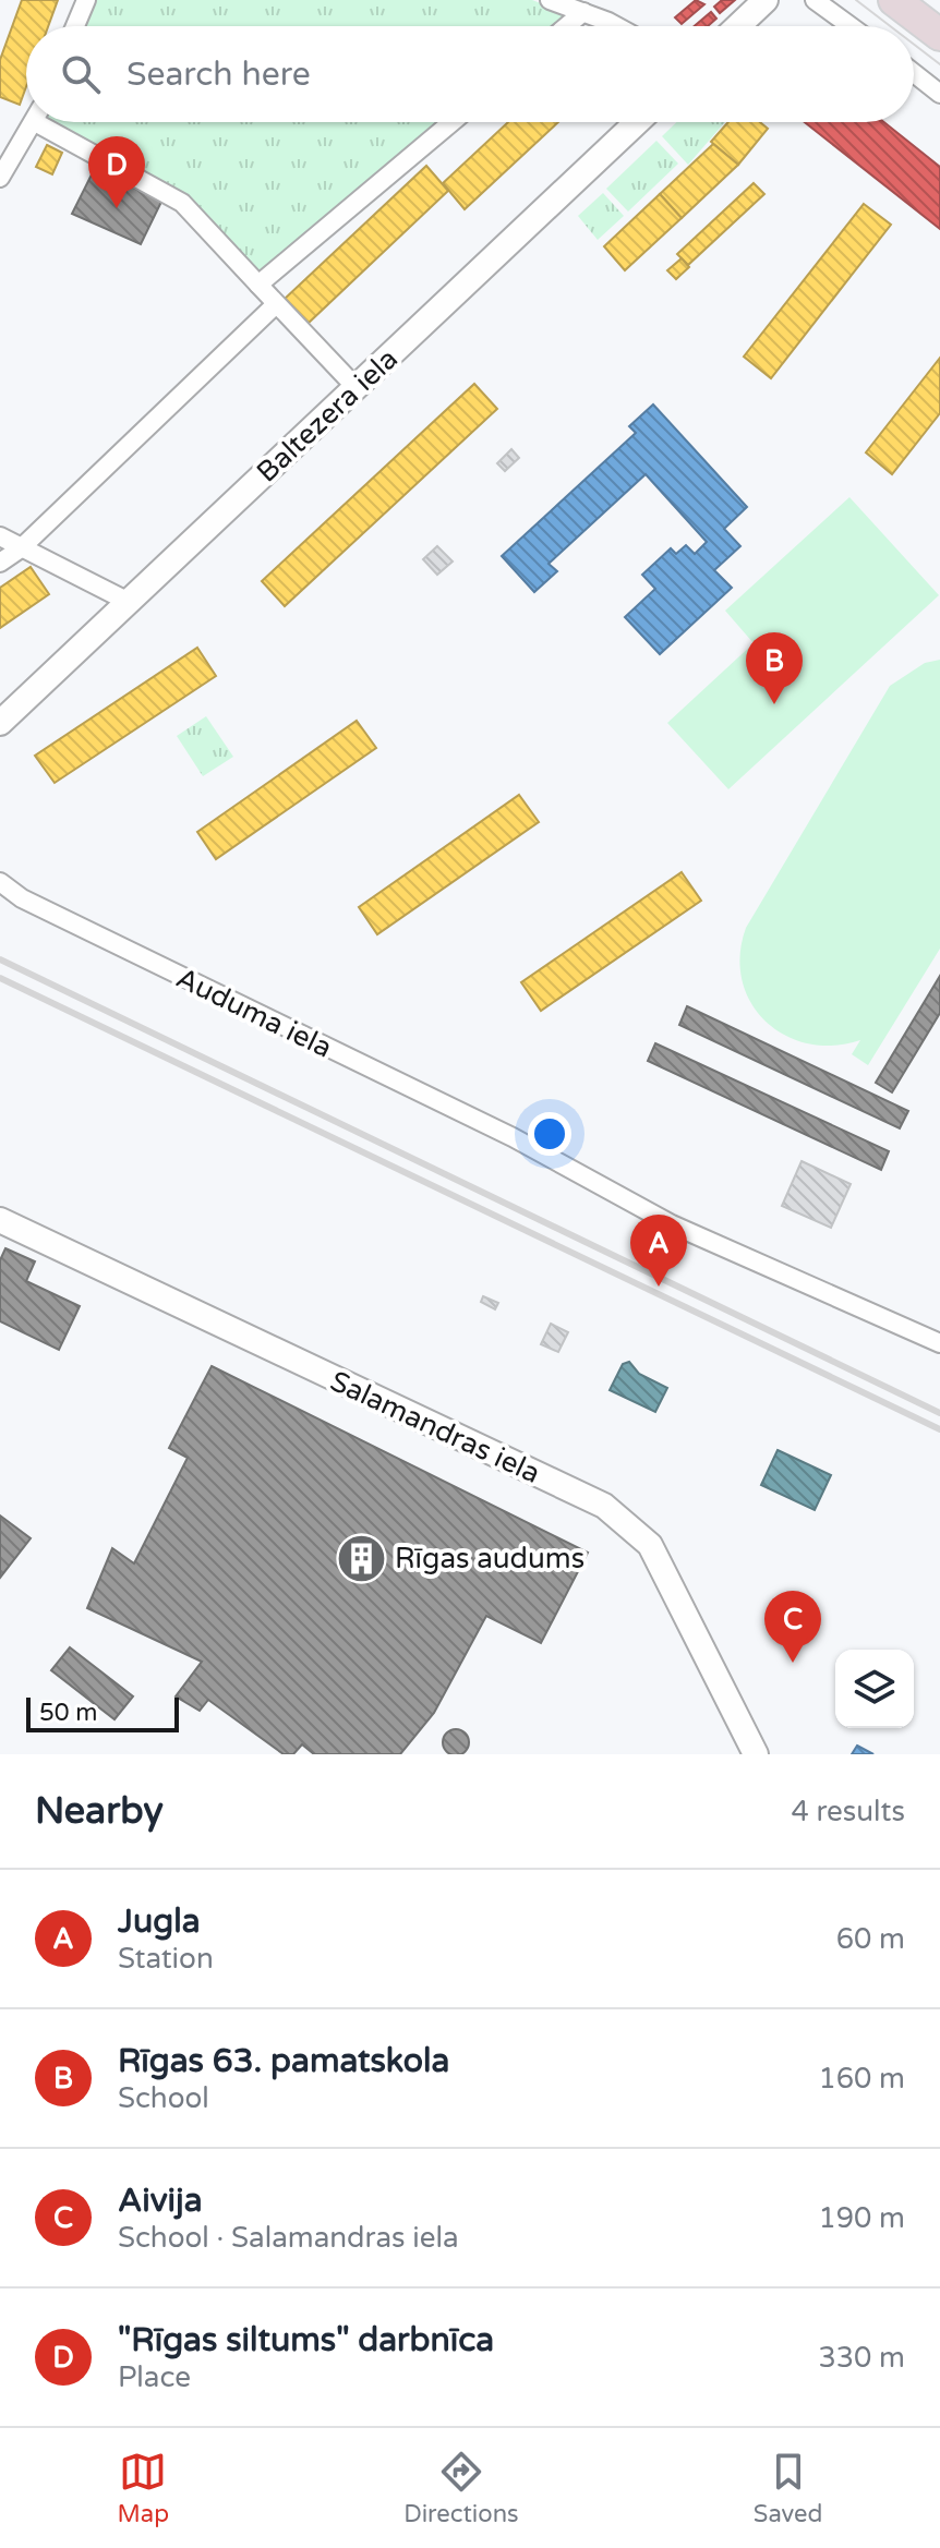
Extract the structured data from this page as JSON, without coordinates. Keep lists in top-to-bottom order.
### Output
{
  "streets": {
    "street": ["Baltezera iela", "Auduma iela", "Salamandras iela"]
  },
  "places": {
    "building": ["Rīgas audums"]
  },
  "scale_bar": "50 m",
  "page": {
    "search": "Search here",
    "pins": [
      "D",
      "B",
      "A",
      "C"
    ],
    "scale": "50 m",
    "heading": ["Nearby", "4 results"],
    "list": [
      {
        "mark": "A",
        "name": "Jugla",
        "note": "Station",
        "value": "60 m"
      },
      {
        "mark": "B",
        "name": "Rīgas 63. pamatskola",
        "note": "School",
        "value": "160 m"
      },
      {
        "mark": "C",
        "name": "Aivija",
        "note": "School · Salamandras iela",
        "value": "190 m"
      },
      {
        "mark": "D",
        "name": "\"Rīgas siltums\" darbnīca",
        "note": "Place",
        "value": "330 m"
      }
    ],
    "nav": ["Map", "Directions", "Saved"]
  }
}
